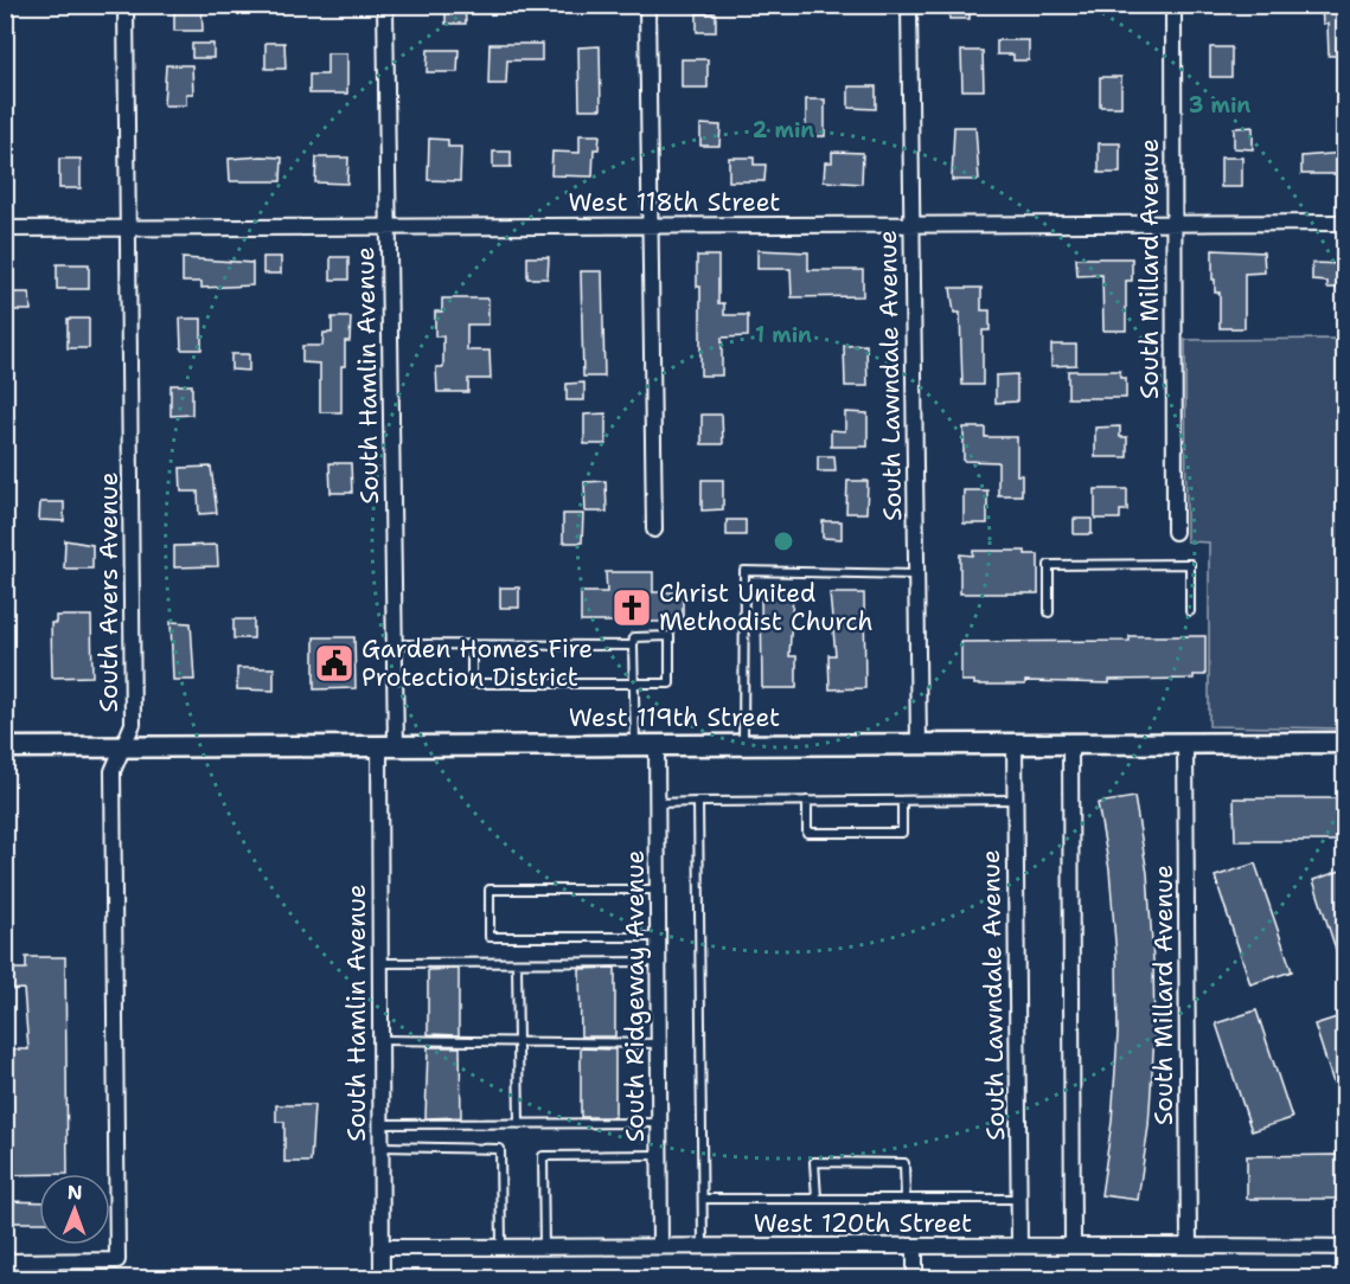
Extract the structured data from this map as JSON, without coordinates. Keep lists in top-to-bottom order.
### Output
{
  "streets": {
    "street": [
      "West 118th Street",
      "South Millard Avenue",
      "South Hamlin Avenue",
      "South Lawndale Avenue",
      "South Avers Avenue",
      "West 119th Street",
      "South Ridgeway Avenue",
      "West 120th Street"
    ]
  },
  "crossings": [
    ["West 118th Street", "South Millard Avenue"],
    ["West 118th Street", "South Hamlin Avenue"],
    ["West 118th Street", "South Lawndale Avenue"],
    ["West 118th Street", "South Avers Avenue"],
    ["South Millard Avenue", "West 119th Street"],
    ["South Millard Avenue", "West 120th Street"],
    ["South Hamlin Avenue", "West 119th Street"],
    ["South Hamlin Avenue", "West 120th Street"],
    ["South Lawndale Avenue", "West 119th Street"],
    ["South Lawndale Avenue", "West 120th Street"],
    ["South Avers Avenue", "West 119th Street"],
    ["West 119th Street", "South Ridgeway Avenue"],
    ["South Ridgeway Avenue", "West 120th Street"]
  ],
  "places": {
    "church": ["Christ United Methodist Church"],
    "public building": ["Garden Homes Fire Protection District"]
  },
  "north": "top",
  "rings": ["3 min", "2 min", "1 min"]
}
